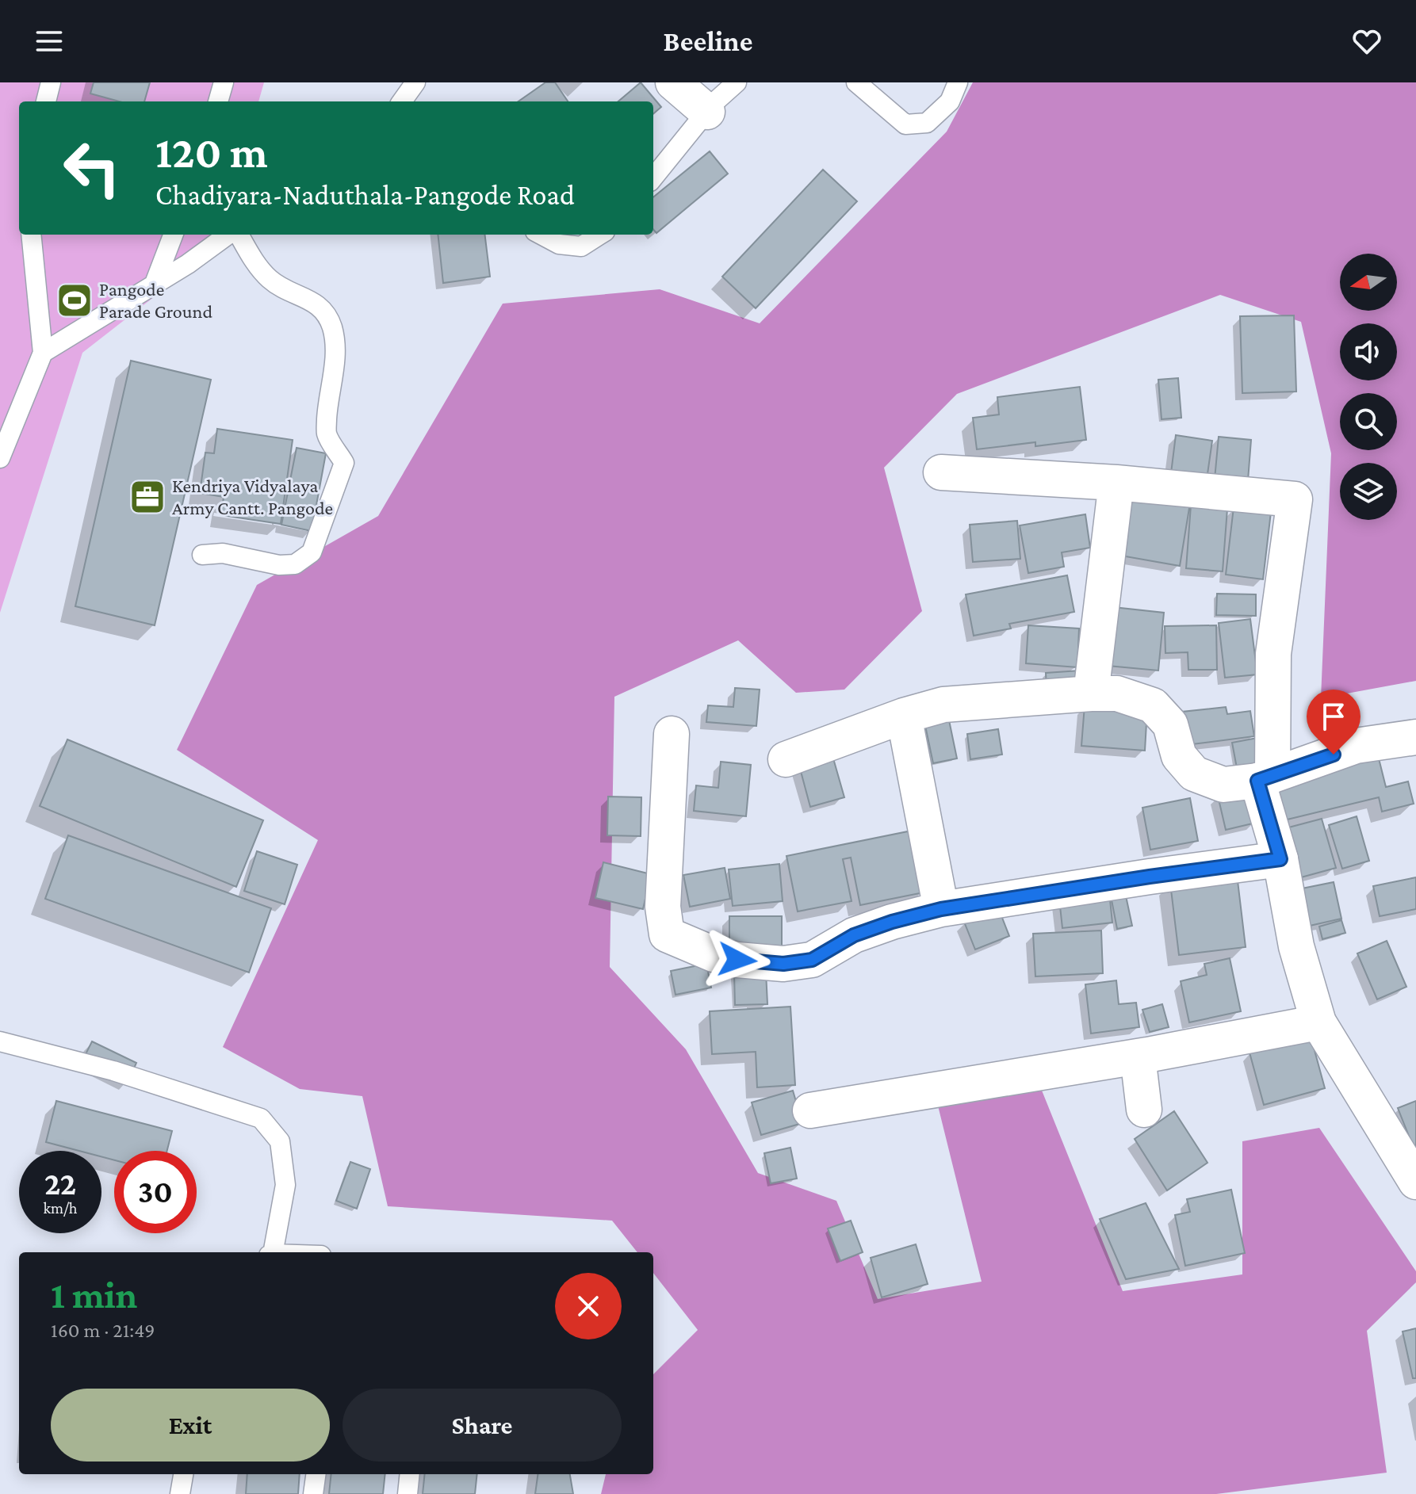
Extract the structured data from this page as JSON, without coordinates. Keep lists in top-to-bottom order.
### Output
{
  "places": {
    "sports": ["Pangode Parade Ground"],
    "office": ["Kendriya Vidyalaya Army Cantt. Pangode"]
  },
  "north": "left",
  "page": {
    "header": "Beeline",
    "turn": ["120 m", "Chadiyara-Naduthala-Pangode Road"],
    "speed": "22 km/h",
    "limit": "30",
    "heading": ["1 min", "160 m · 21:49"],
    "buttons": ["Exit", "Share"]
  }
}
